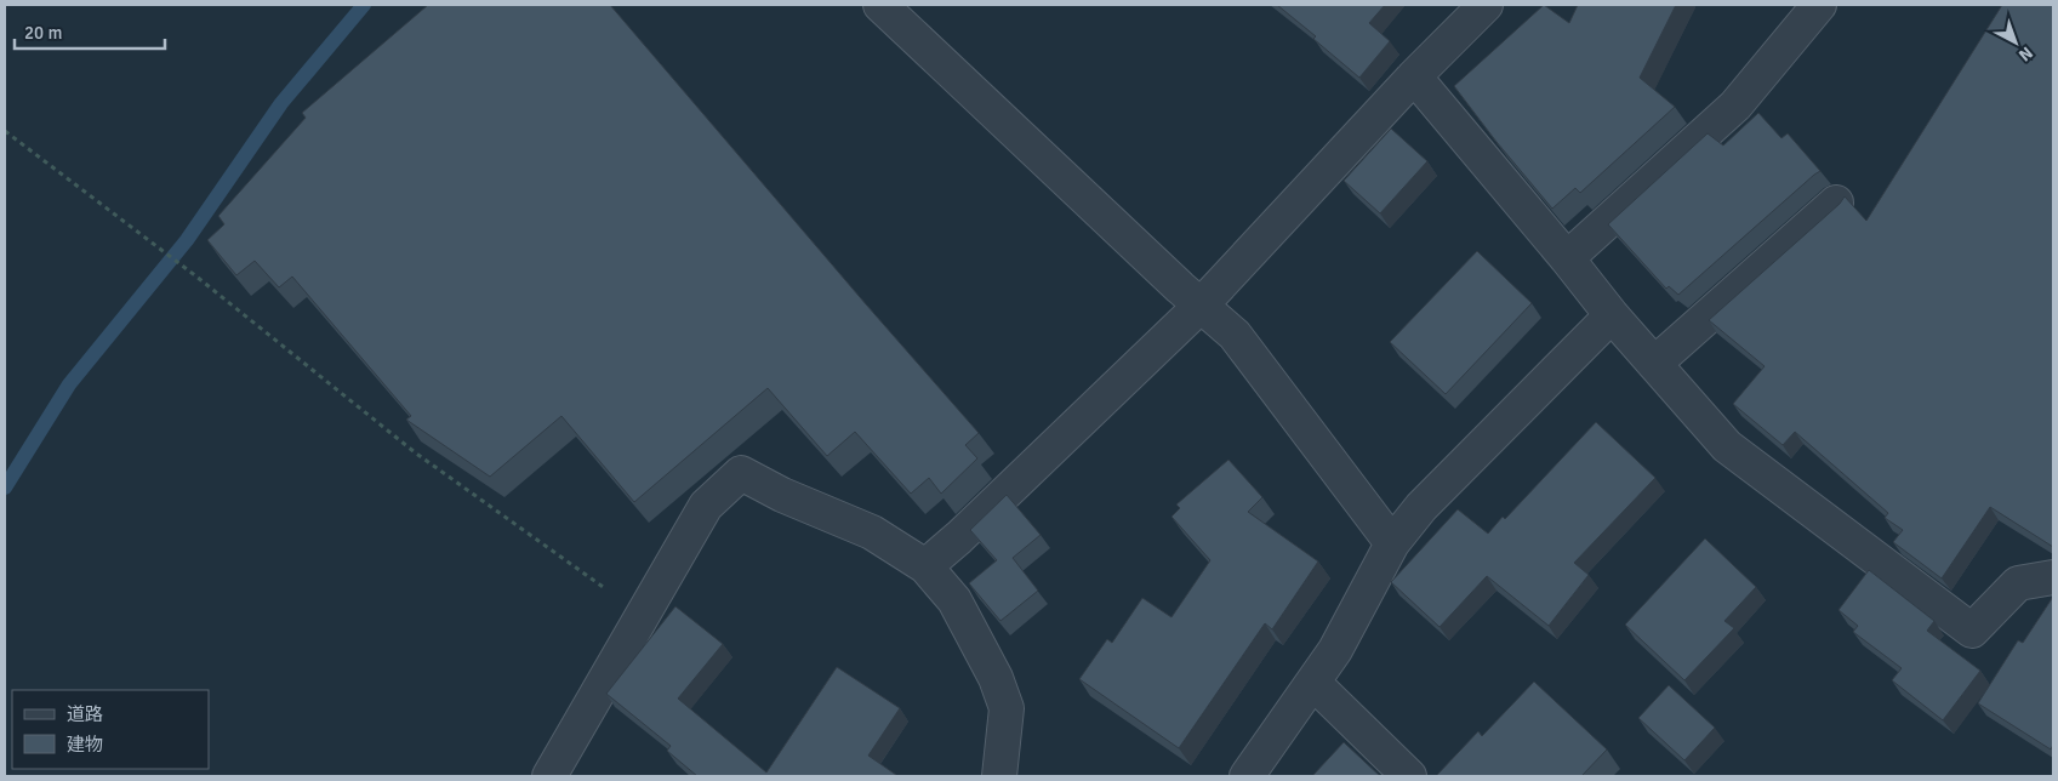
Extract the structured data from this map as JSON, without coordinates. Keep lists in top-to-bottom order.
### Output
{
  "legend": ["道路", "建物"],
  "scale_bar": "20 m",
  "north": "bottom right"
}
